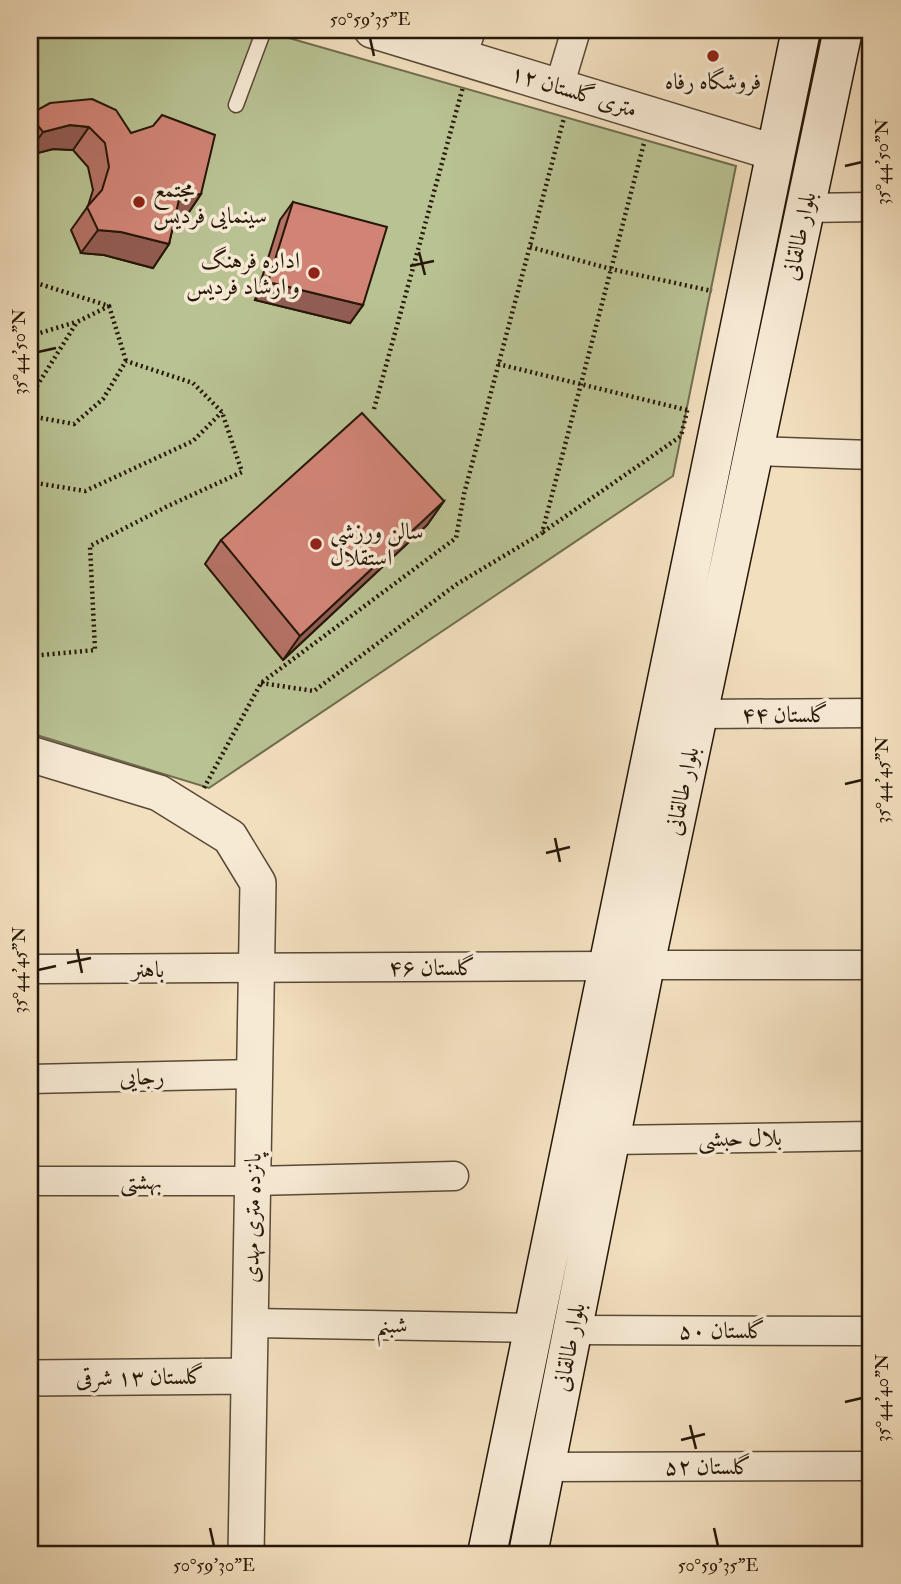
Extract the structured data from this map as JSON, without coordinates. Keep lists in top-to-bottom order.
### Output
{
  "streets": {
    "main road": ["بلوار طالقانی"],
    "street": [
      "۱۲ متری گلستان",
      "گلستان ۴۴",
      "گلستان ۴۶",
      "باهنر",
      "رجایی",
      "بلال حبشی",
      "بهشتی",
      "پانزده متری مهدی",
      "شبنم",
      "گلستان ۵۰",
      "گلستان ۱۳ شرقی",
      "گلستان ۵۲"
    ]
  },
  "crossings": [
    ["۱۲ متری گلستان", "بلوار طالقانی"],
    ["بلوار طالقانی", "گلستان ۴۴"],
    ["بلوار طالقانی", "گلستان ۴۶"],
    ["بلوار طالقانی", "بلال حبشی"],
    ["بلوار طالقانی", "شبنم"],
    ["بلوار طالقانی", "گلستان ۵۰"],
    ["بلوار طالقانی", "گلستان ۵۲"],
    ["گلستان ۴۶", "باهنر"],
    ["گلستان ۴۶", "پانزده متری مهدی"],
    ["باهنر", "پانزده متری مهدی"],
    ["رجایی", "پانزده متری مهدی"],
    ["بهشتی", "پانزده متری مهدی"],
    ["پانزده متری مهدی", "شبنم"],
    ["پانزده متری مهدی", "گلستان ۱۳ شرقی"]
  ],
  "places": [
    "فروشگاه رفاه",
    "مجتمع سینمایی فردیس",
    "اداره فرهنگ و ارشاد فردیس",
    "سالن ورزشی استقلال"
  ],
  "coordinates": [
    "50°59'35\"E",
    "35°44'50\"N",
    "35°44'45\"N",
    "35°44'40\"N",
    "50°59'30\"E"
  ]
}
